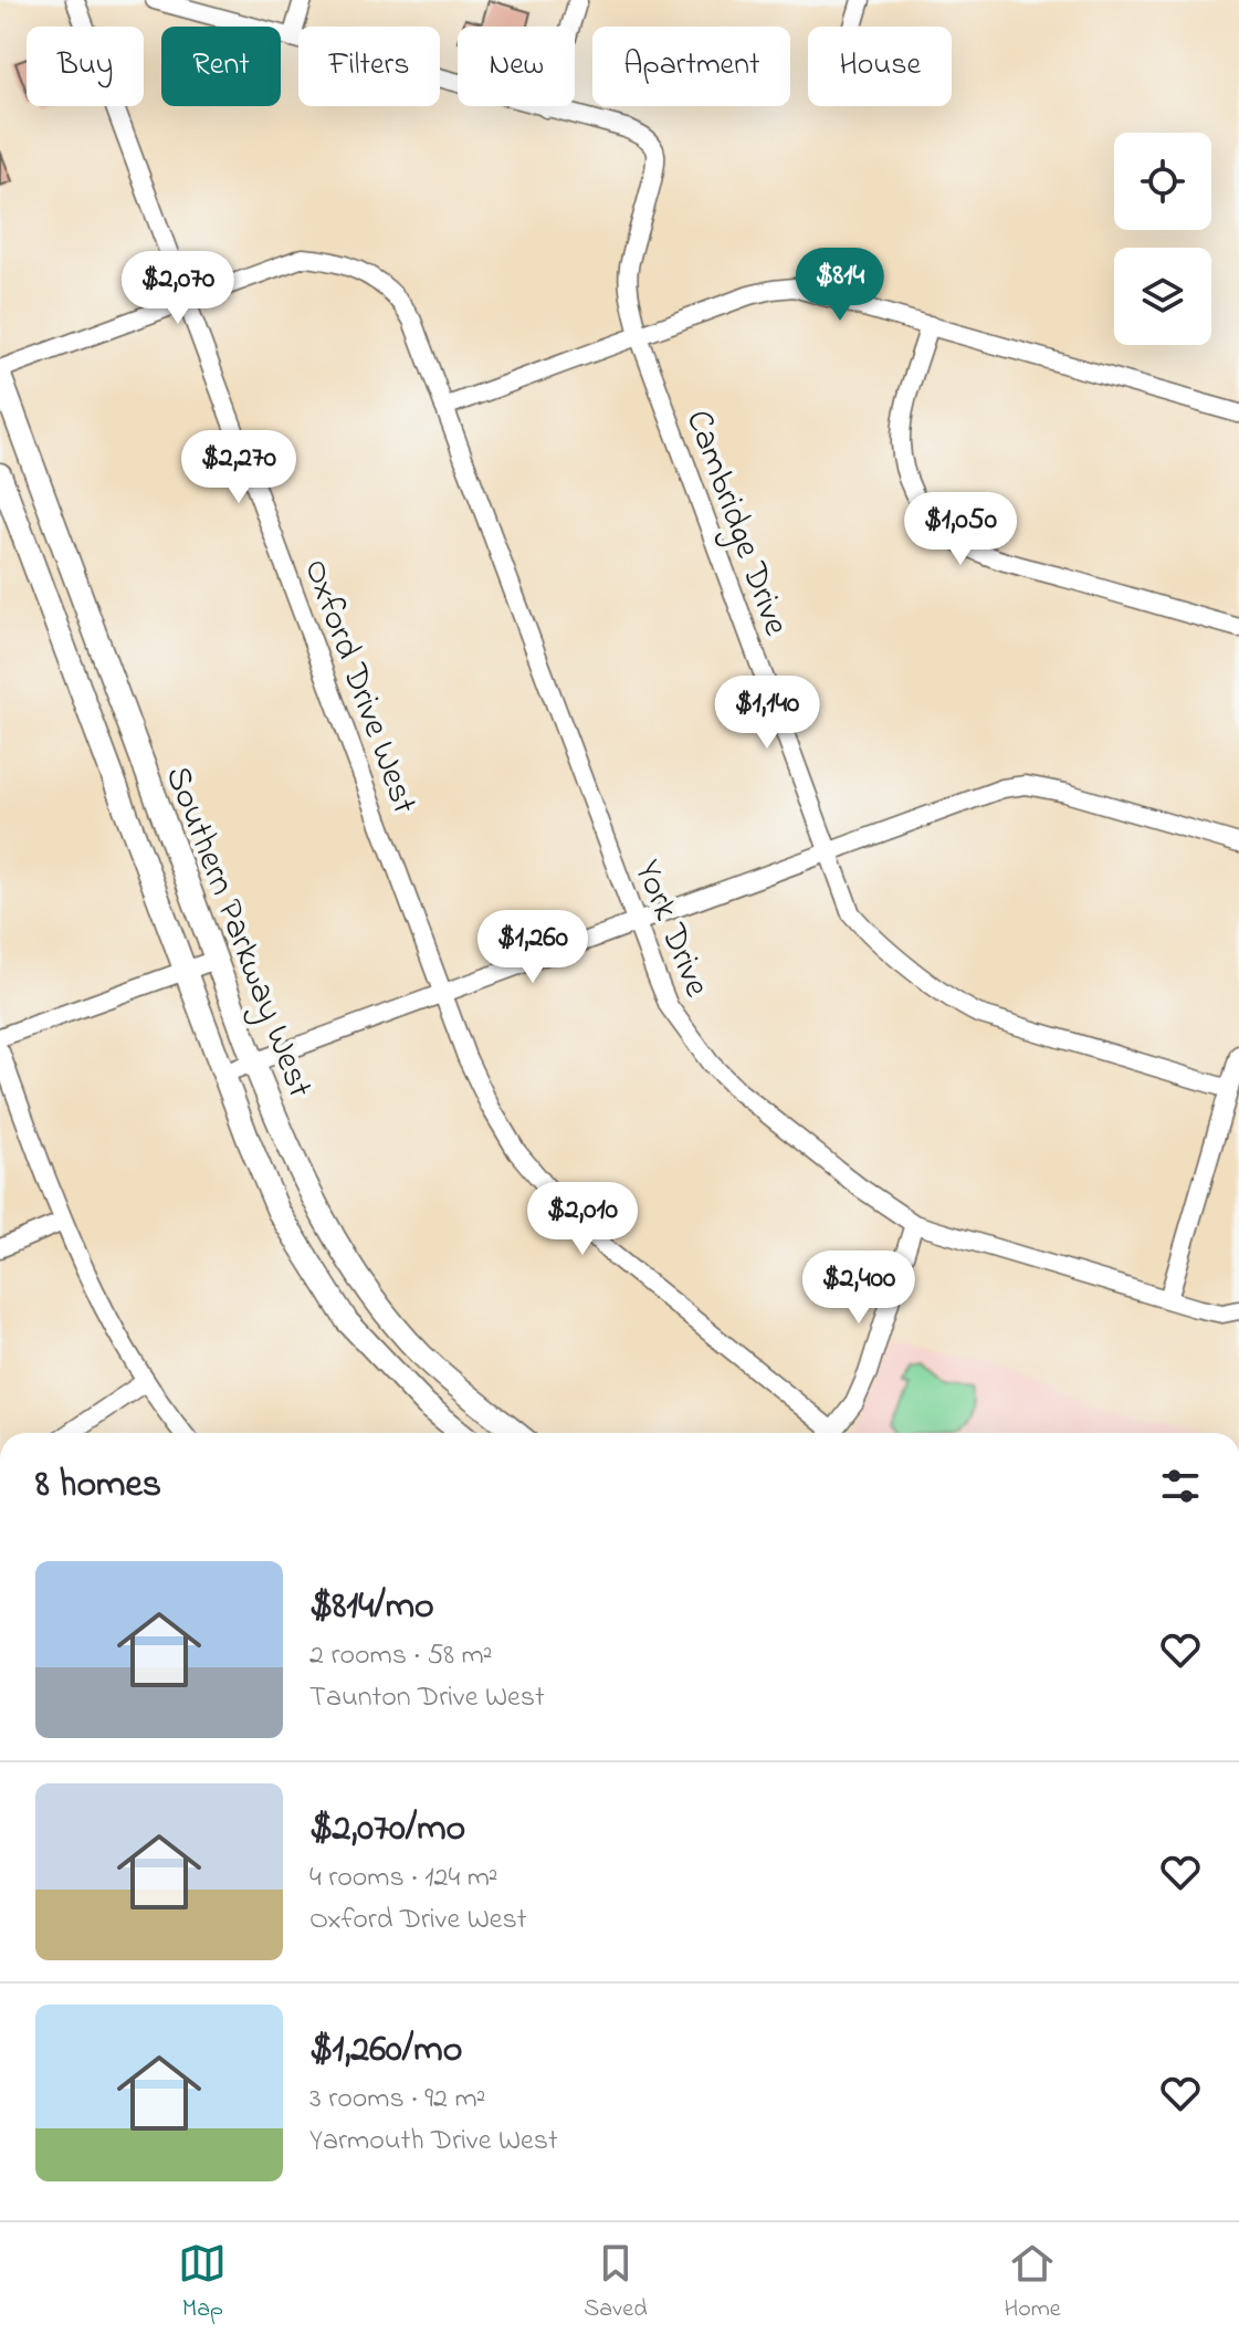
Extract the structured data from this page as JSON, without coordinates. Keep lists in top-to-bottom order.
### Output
{
  "streets": {
    "street": [
      "Cambridge Drive",
      "Oxford Drive West",
      "York Drive",
      "Southern Parkway West"
    ]
  },
  "crossings": [
    ["Oxford Drive West", "York Drive"]
  ],
  "page": {
    "chip": [
      "Buy",
      "Rent",
      "Filters",
      "New",
      "Apartment",
      "House"
    ],
    "price": [
      "$814",
      "$2,070",
      "$2,270",
      "$1,050",
      "$1,140",
      "$1,260",
      "$2,010",
      "$2,400"
    ],
    "heading": "8 homes",
    "list": [
      {
        "name": "$814/mo",
        "note": "2 rooms · 58 m² · Taunton Drive West"
      },
      {
        "name": "$2,070/mo",
        "note": "4 rooms · 124 m² · Oxford Drive West"
      },
      {
        "name": "$1,260/mo",
        "note": "3 rooms · 92 m² · Yarmouth Drive West"
      }
    ],
    "tabs": ["Map", "Saved", "Home"]
  }
}
